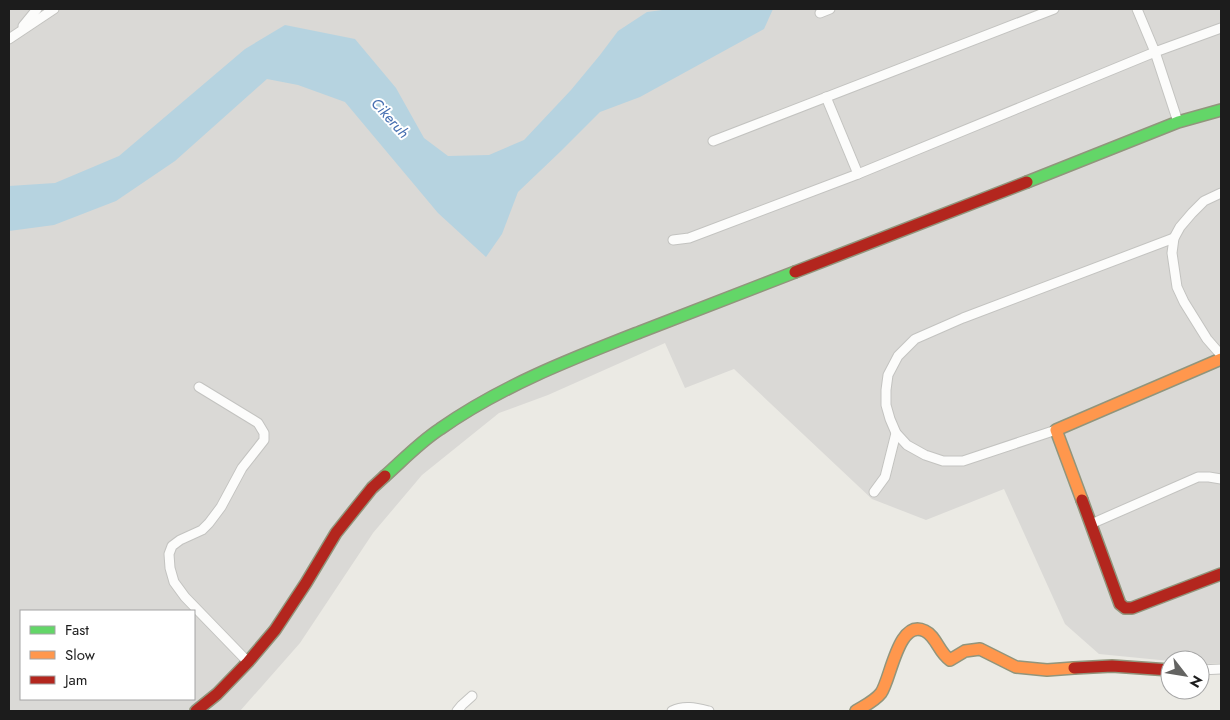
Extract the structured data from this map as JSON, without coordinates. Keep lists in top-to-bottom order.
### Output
{
  "water": ["Cikeruh"],
  "legend": ["Fast", "Slow", "Jam"],
  "north": "bottom right"
}
